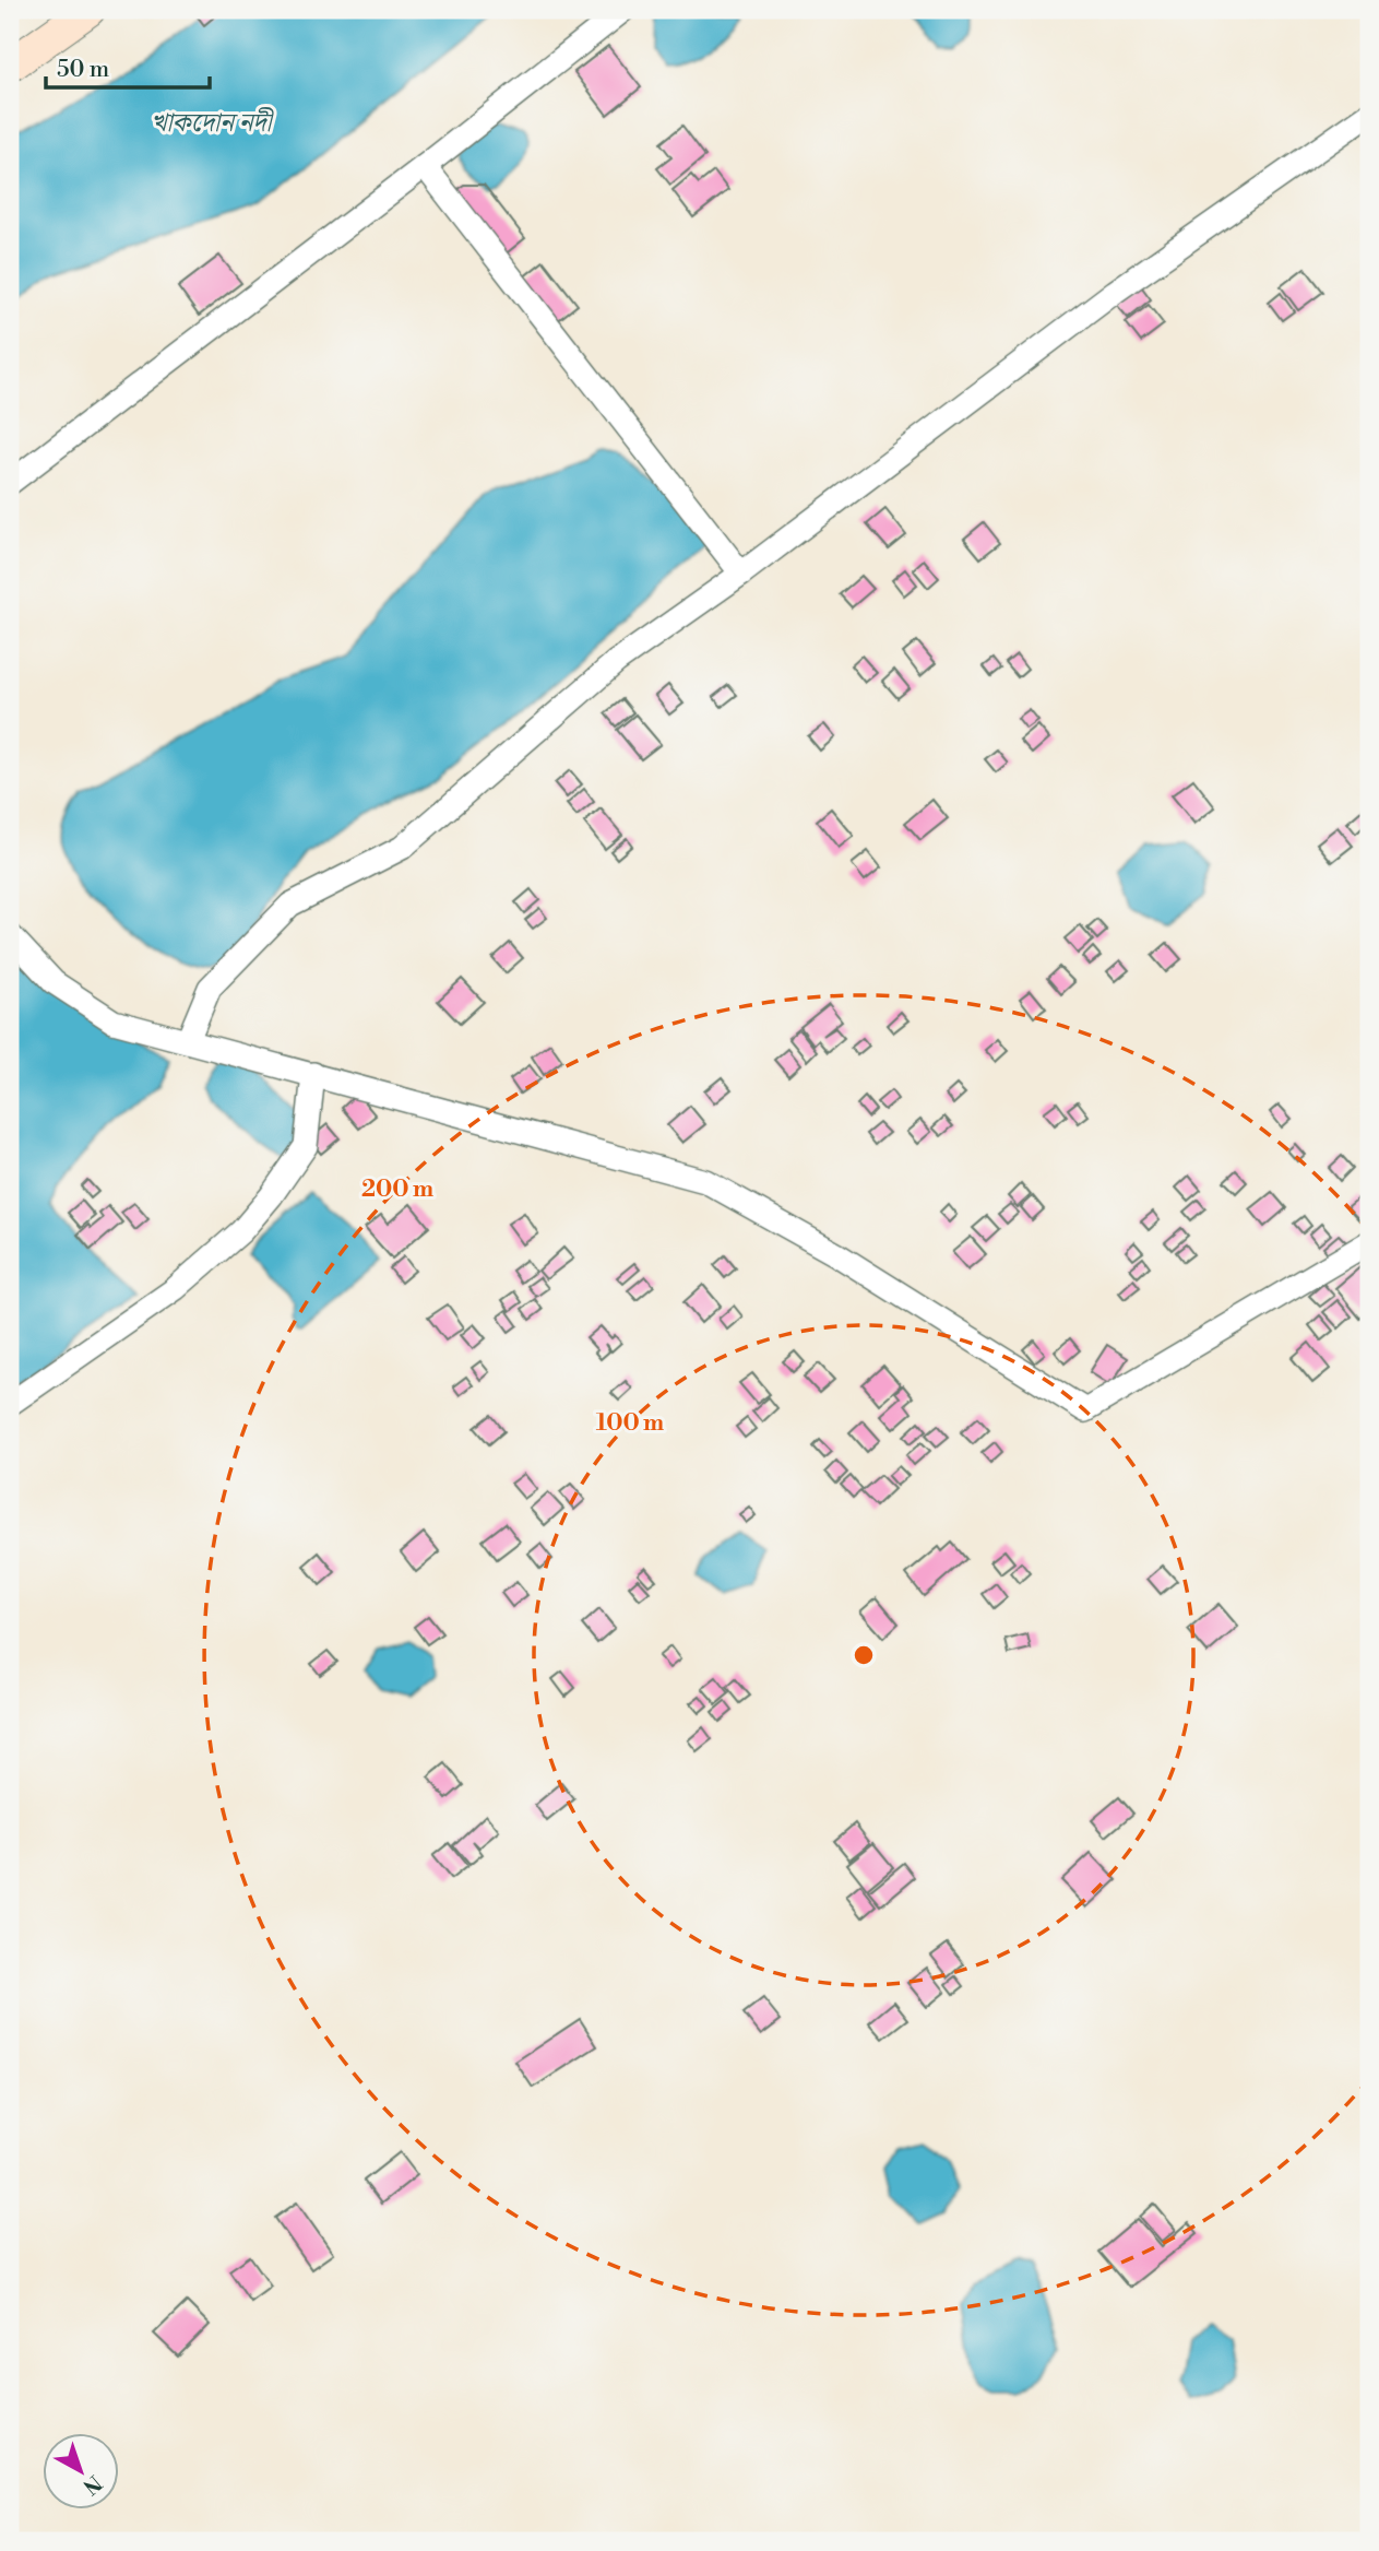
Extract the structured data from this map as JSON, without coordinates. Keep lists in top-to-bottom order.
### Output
{
  "water": ["খাকদোন নদী"],
  "scale_bar": "50 m",
  "north": "bottom right",
  "rings": ["200 m", "100 m"]
}
